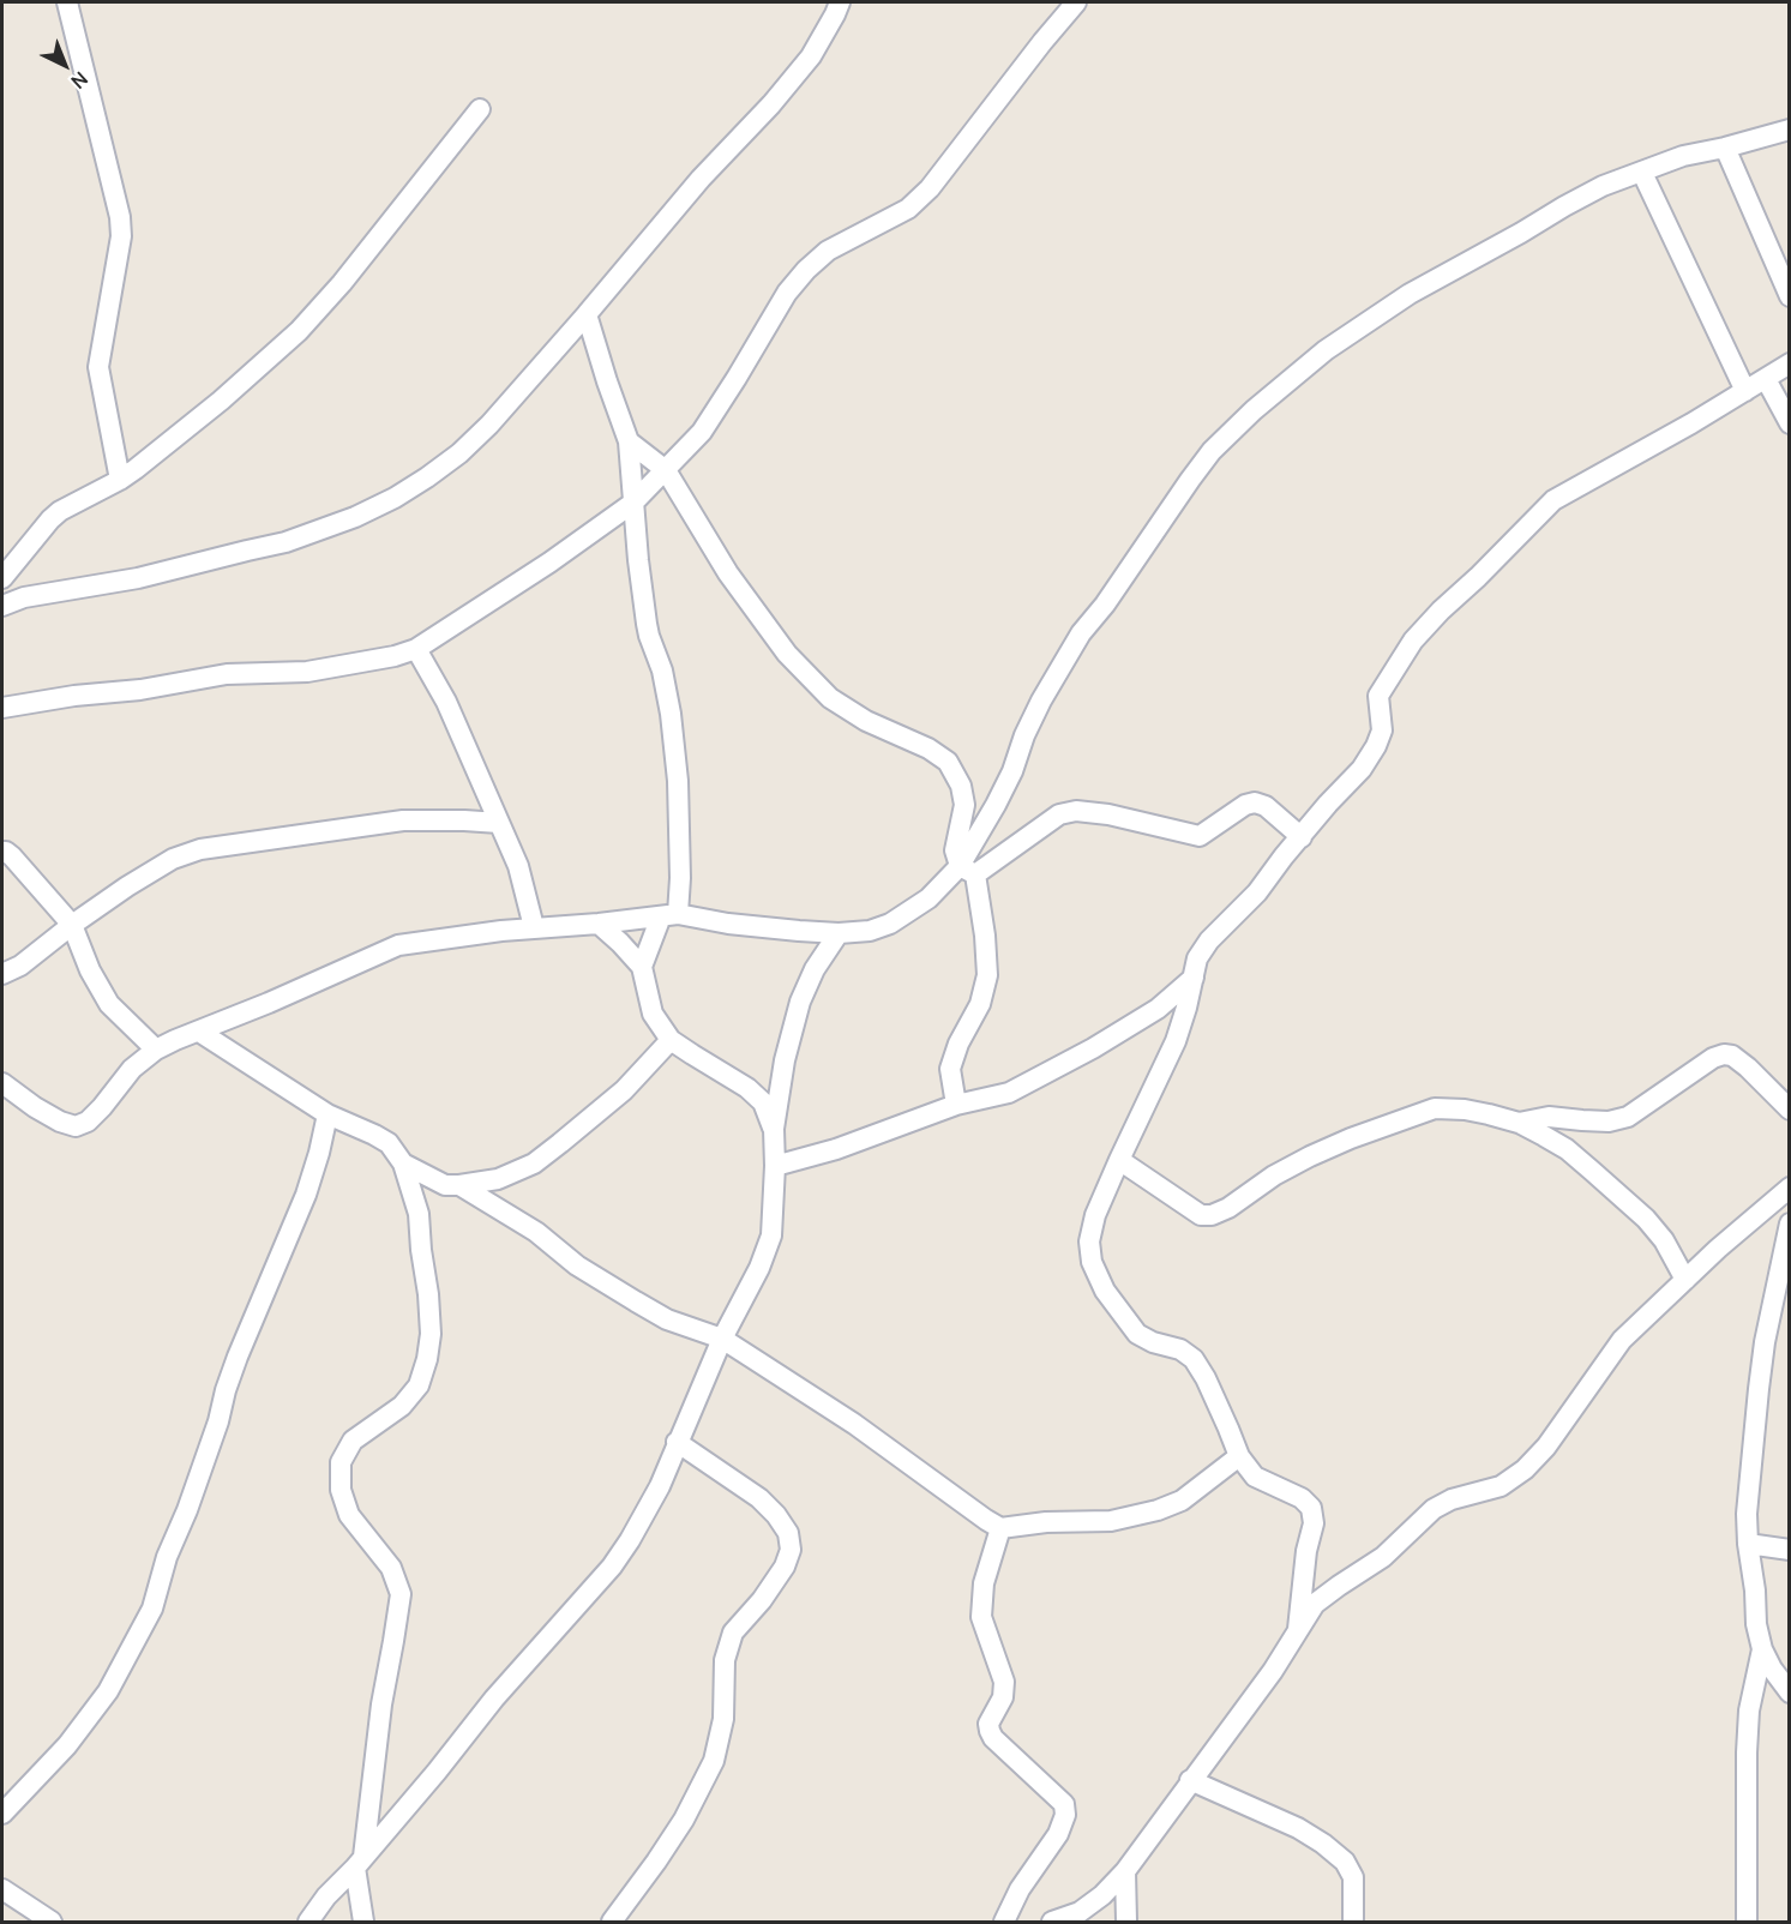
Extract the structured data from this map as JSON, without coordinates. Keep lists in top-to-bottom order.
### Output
{
  "north": "bottom right"
}
